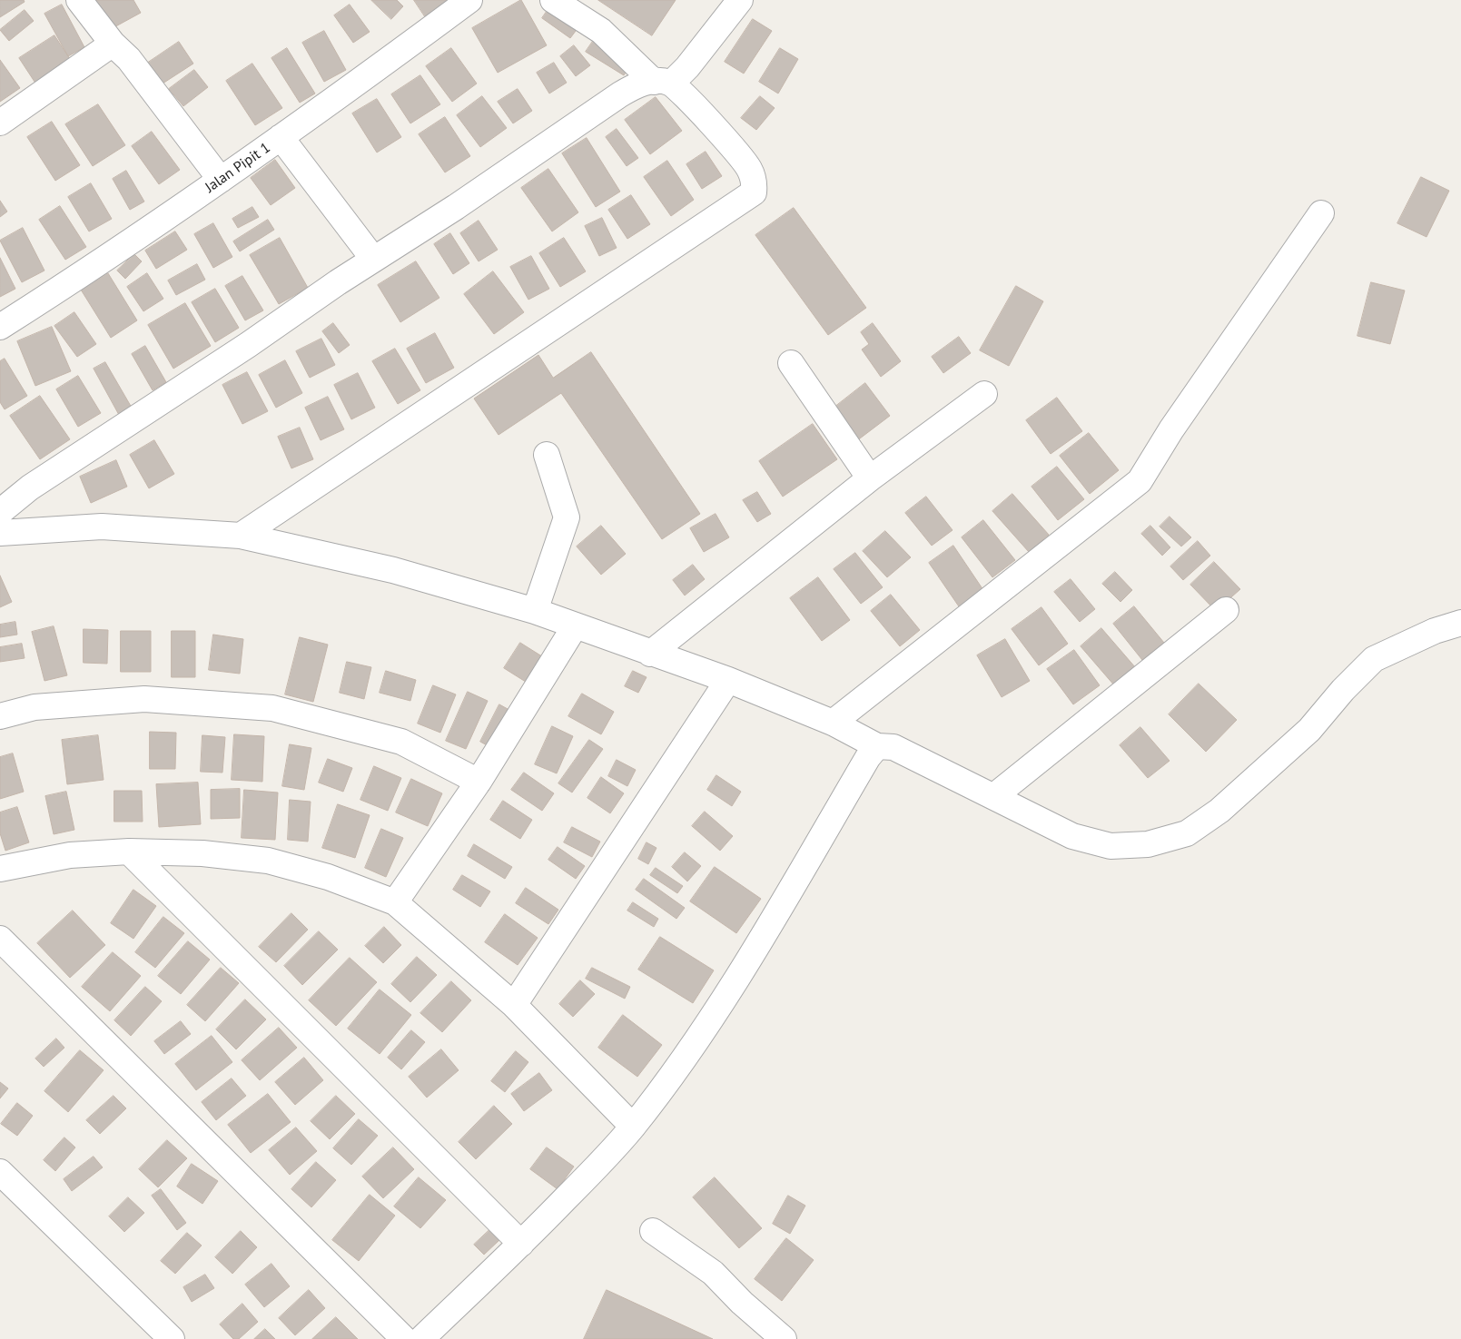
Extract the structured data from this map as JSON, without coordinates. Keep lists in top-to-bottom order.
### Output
{
  "streets": {
    "street": ["Jalan Pipit 1"]
  }
}
